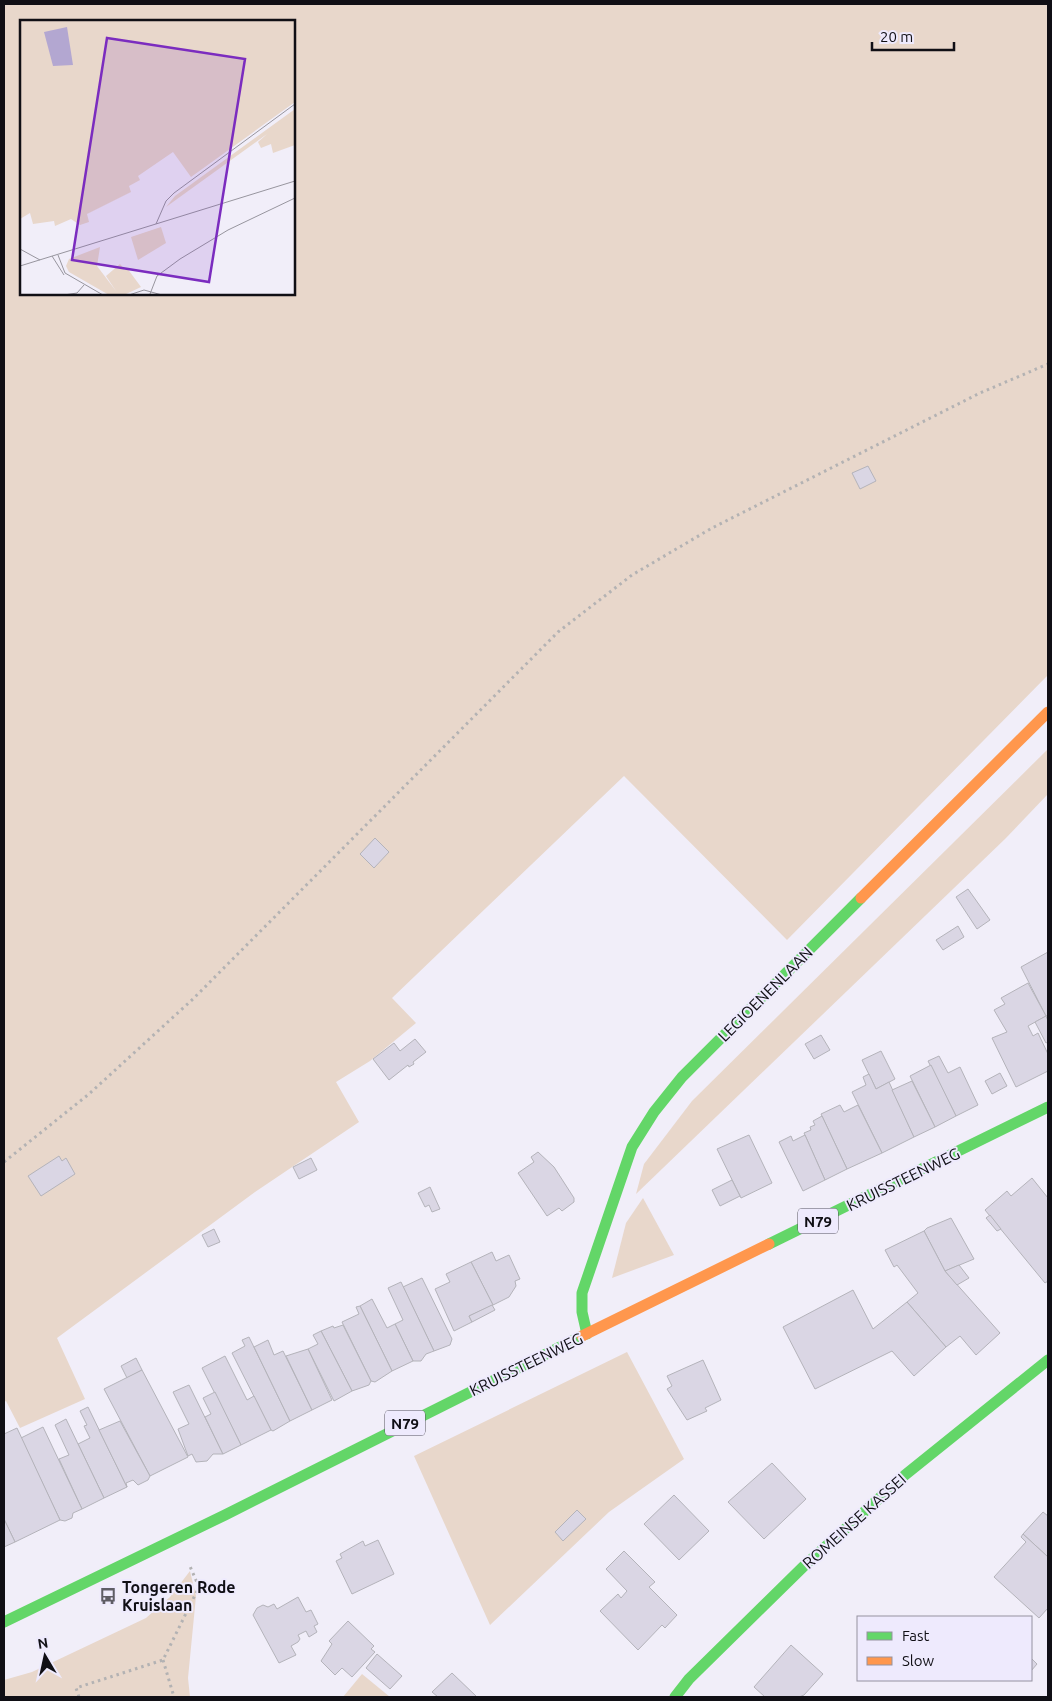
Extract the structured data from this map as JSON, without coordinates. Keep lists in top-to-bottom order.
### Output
{
  "streets": {
    "street": [
      "LEGIOENENLAAN",
      "KRUISSTEENWEG",
      "N79",
      "ROMEINSE KASSEI"
    ]
  },
  "crossings": [
    ["LEGIOENENLAAN", "KRUISSTEENWEG"]
  ],
  "places": {
    "bus stop": ["Tongeren Rode Kruislaan"]
  },
  "legend": ["Fast", "Slow"],
  "scale_bar": "20 m",
  "north": "top"
}
